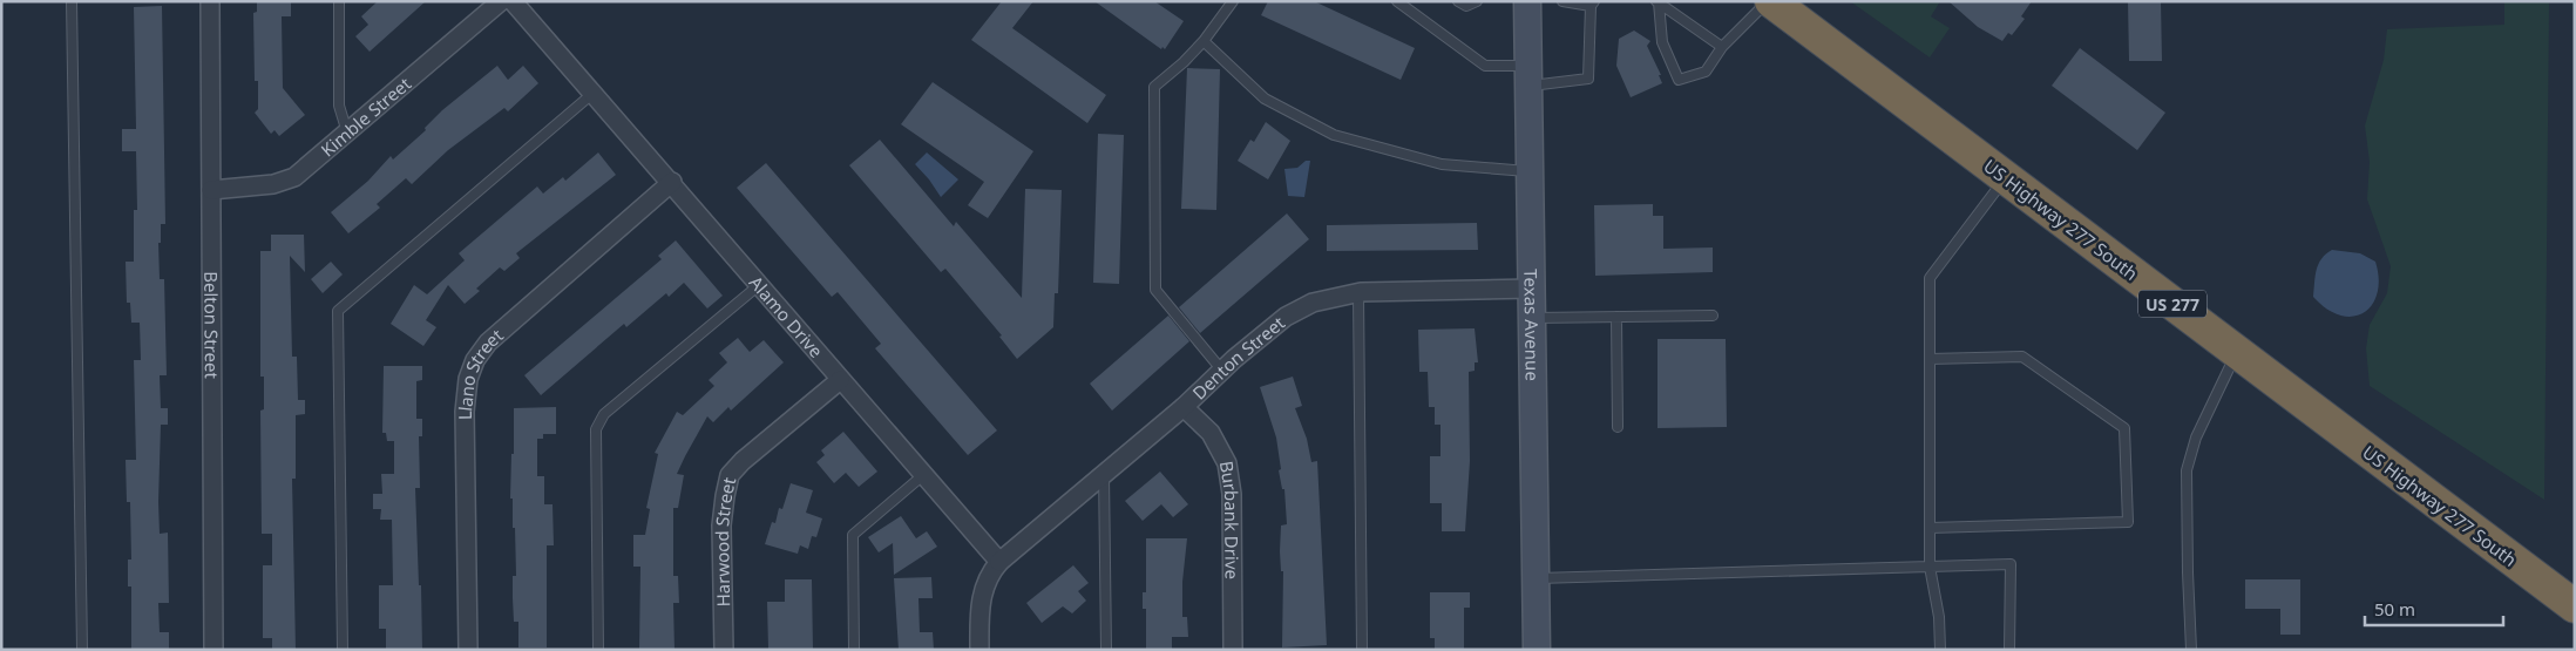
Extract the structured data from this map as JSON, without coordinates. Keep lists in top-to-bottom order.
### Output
{
  "streets": {
    "highway": ["US Highway 277 South", "US 277"],
    "street": [
      "Kimble Street",
      "Alamo Drive",
      "Belton Street",
      "Texas Avenue",
      "Denton Street",
      "Llano Street",
      "Burbank Drive",
      "Harwood Street"
    ]
  },
  "crossings": [
    ["Kimble Street", "Belton Street"],
    ["Alamo Drive", "Denton Street"],
    ["Alamo Drive", "Llano Street"],
    ["Alamo Drive", "Harwood Street"],
    ["Texas Avenue", "Denton Street"],
    ["Denton Street", "Burbank Drive"]
  ],
  "scale_bar": "50 m"
}
